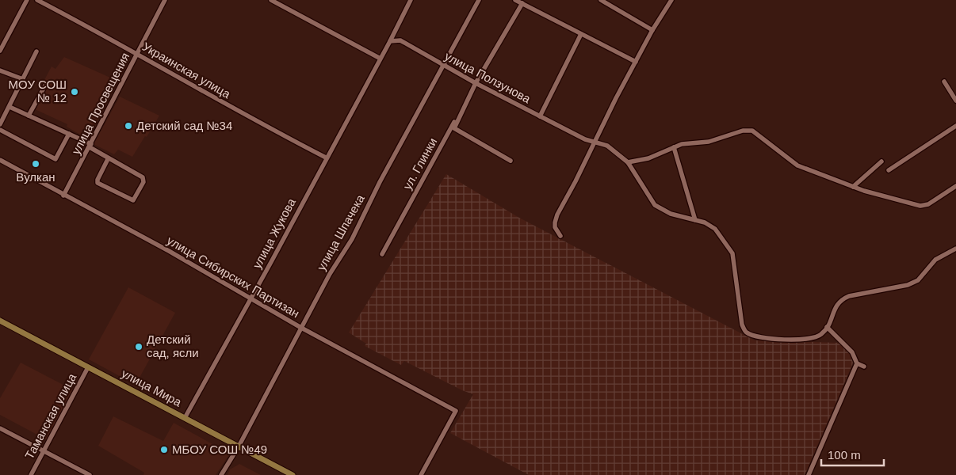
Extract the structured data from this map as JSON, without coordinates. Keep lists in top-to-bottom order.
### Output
{
  "streets": {
    "main road": ["улица Мира"],
    "street": [
      "Украинская улица",
      "улица Ползунова",
      "улица Просвещения",
      "ул. Глинки",
      "улица Шпачека",
      "улица Жукова",
      "улица Сибирских Партизан",
      "Таманская улица"
    ]
  },
  "crossings": [
    ["Украинская улица", "улица Просвещения"],
    ["Украинская улица", "улица Жукова"],
    ["улица Ползунова", "ул. Глинки"],
    ["улица Ползунова", "улица Шпачека"],
    ["улица Просвещения", "улица Сибирских Партизан"],
    ["улица Шпачека", "улица Сибирских Партизан"],
    ["улица Шпачека", "улица Мира"],
    ["улица Жукова", "улица Сибирских Партизан"],
    ["улица Жукова", "улица Мира"],
    ["улица Мира", "Таманская улица"]
  ],
  "places": [
    "МОУ СОШ № 12",
    "Детский сад №34",
    "Вулкан",
    "Детский сад, ясли",
    "МБОУ СОШ №49"
  ],
  "scale_bar": "100 m"
}
